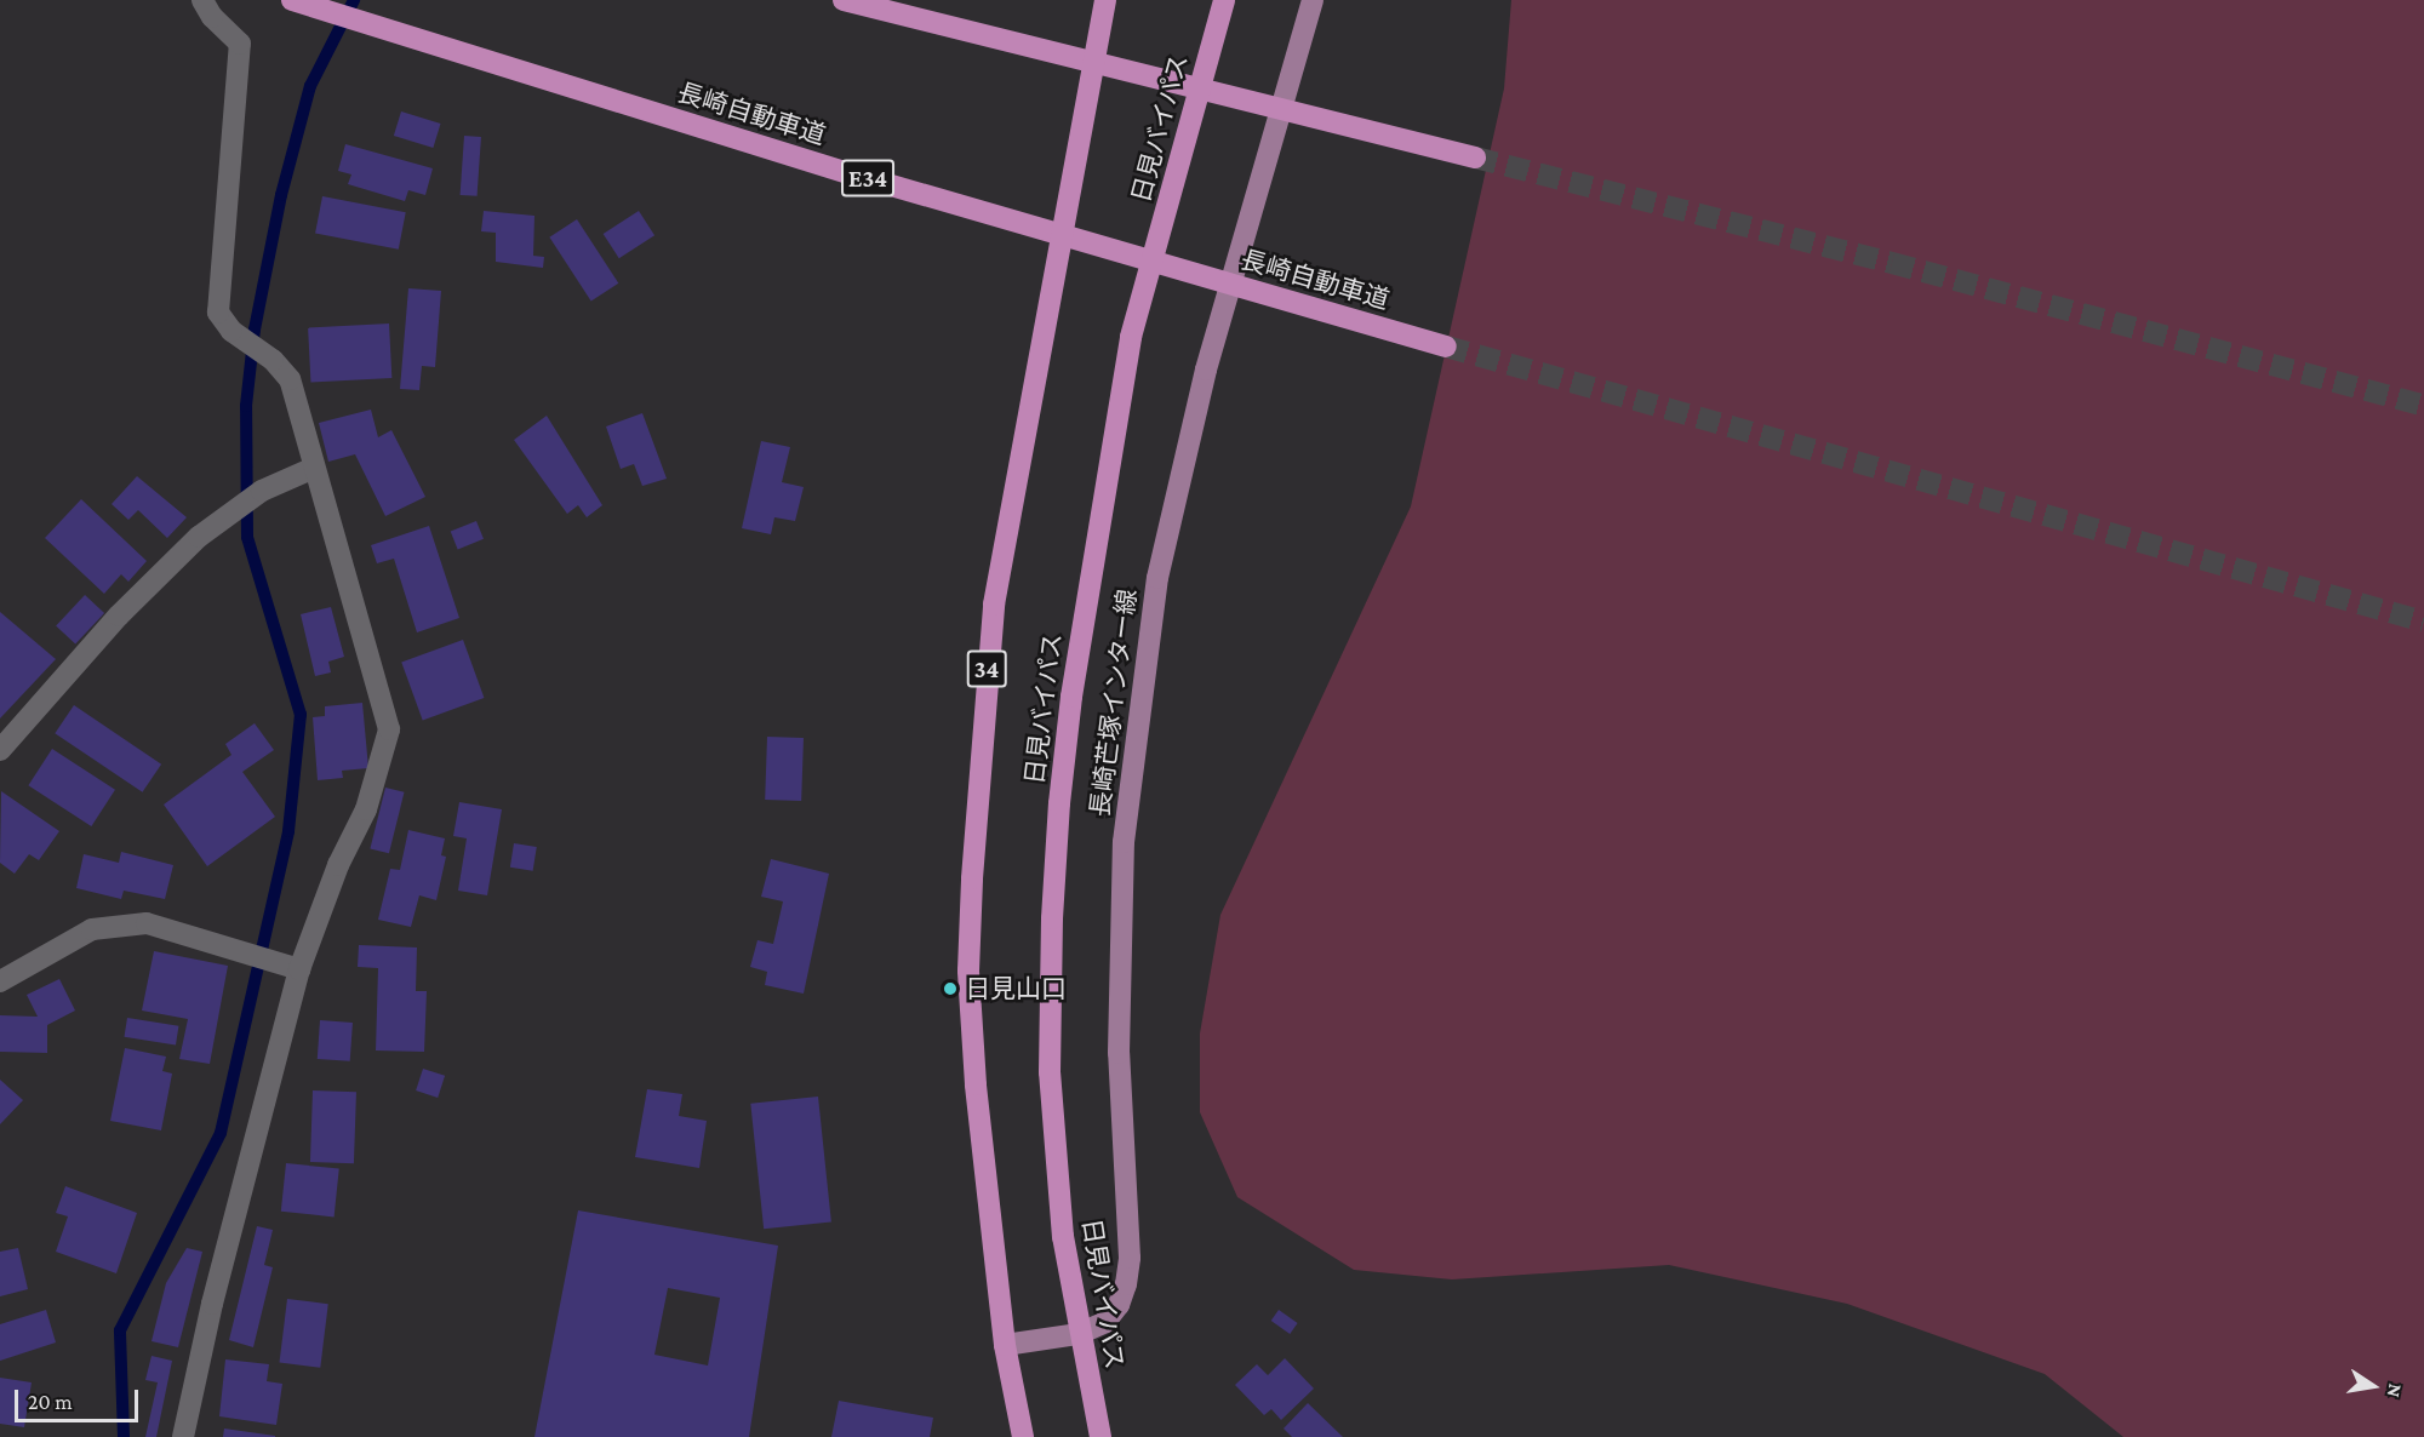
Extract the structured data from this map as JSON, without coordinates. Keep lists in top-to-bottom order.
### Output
{
  "streets": {
    "highway": [
      "長崎自動車道",
      "日見バイパス",
      "E34",
      "34"
    ],
    "main road": ["長崎芒塚インター線"]
  },
  "crossings": [
    ["日見バイパス", "長崎芒塚インター線"],
    ["34", "長崎芒塚インター線"]
  ],
  "places": ["日見山口"],
  "scale_bar": "20 m",
  "north": "right"
}
